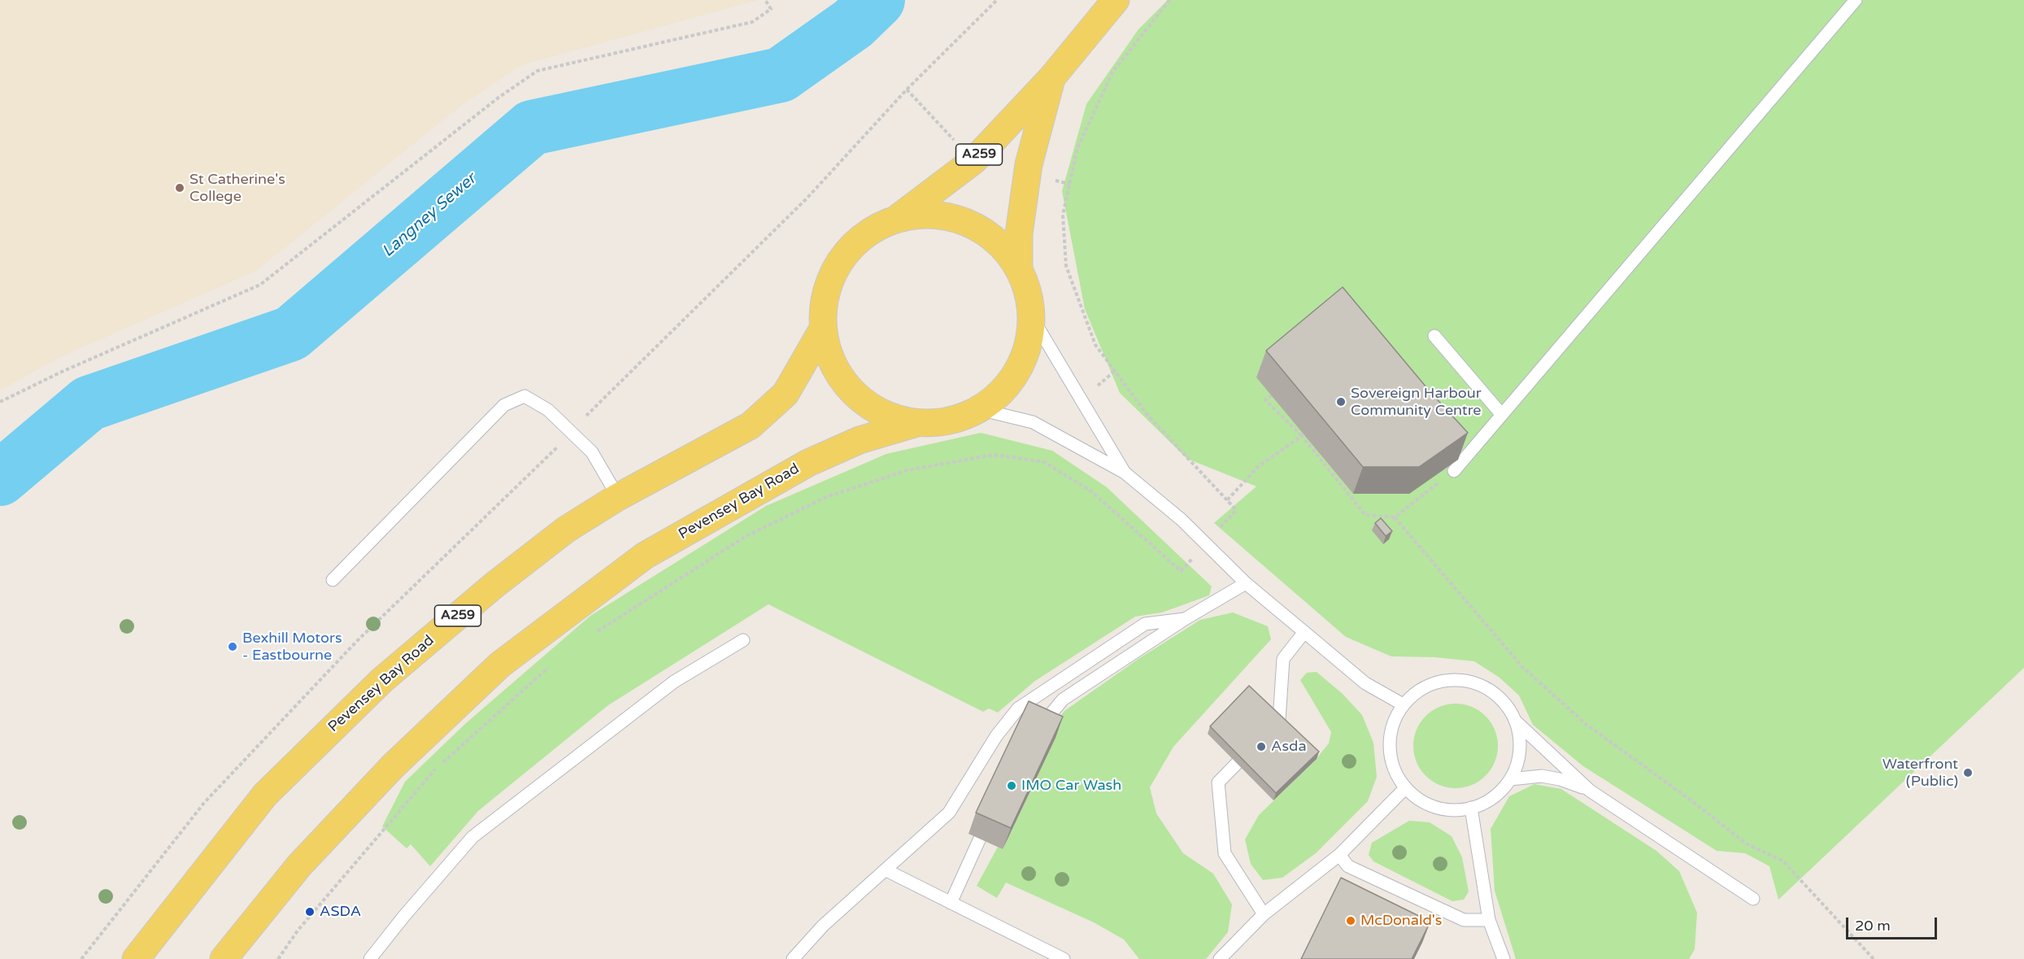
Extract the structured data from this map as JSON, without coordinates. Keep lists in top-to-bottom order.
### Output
{
  "streets": {
    "main road": ["A259", "Pevensey Bay Road"]
  },
  "water": ["Langney Sewer"],
  "places": [
    "St Catherine's College",
    "Sovereign Harbour Community Centre",
    "Bexhill Motors - Eastbourne",
    "Asda",
    "Waterfront (Public)",
    "IMO Car Wash",
    "ASDA",
    "McDonald's"
  ],
  "scale_bar": "20 m"
}
